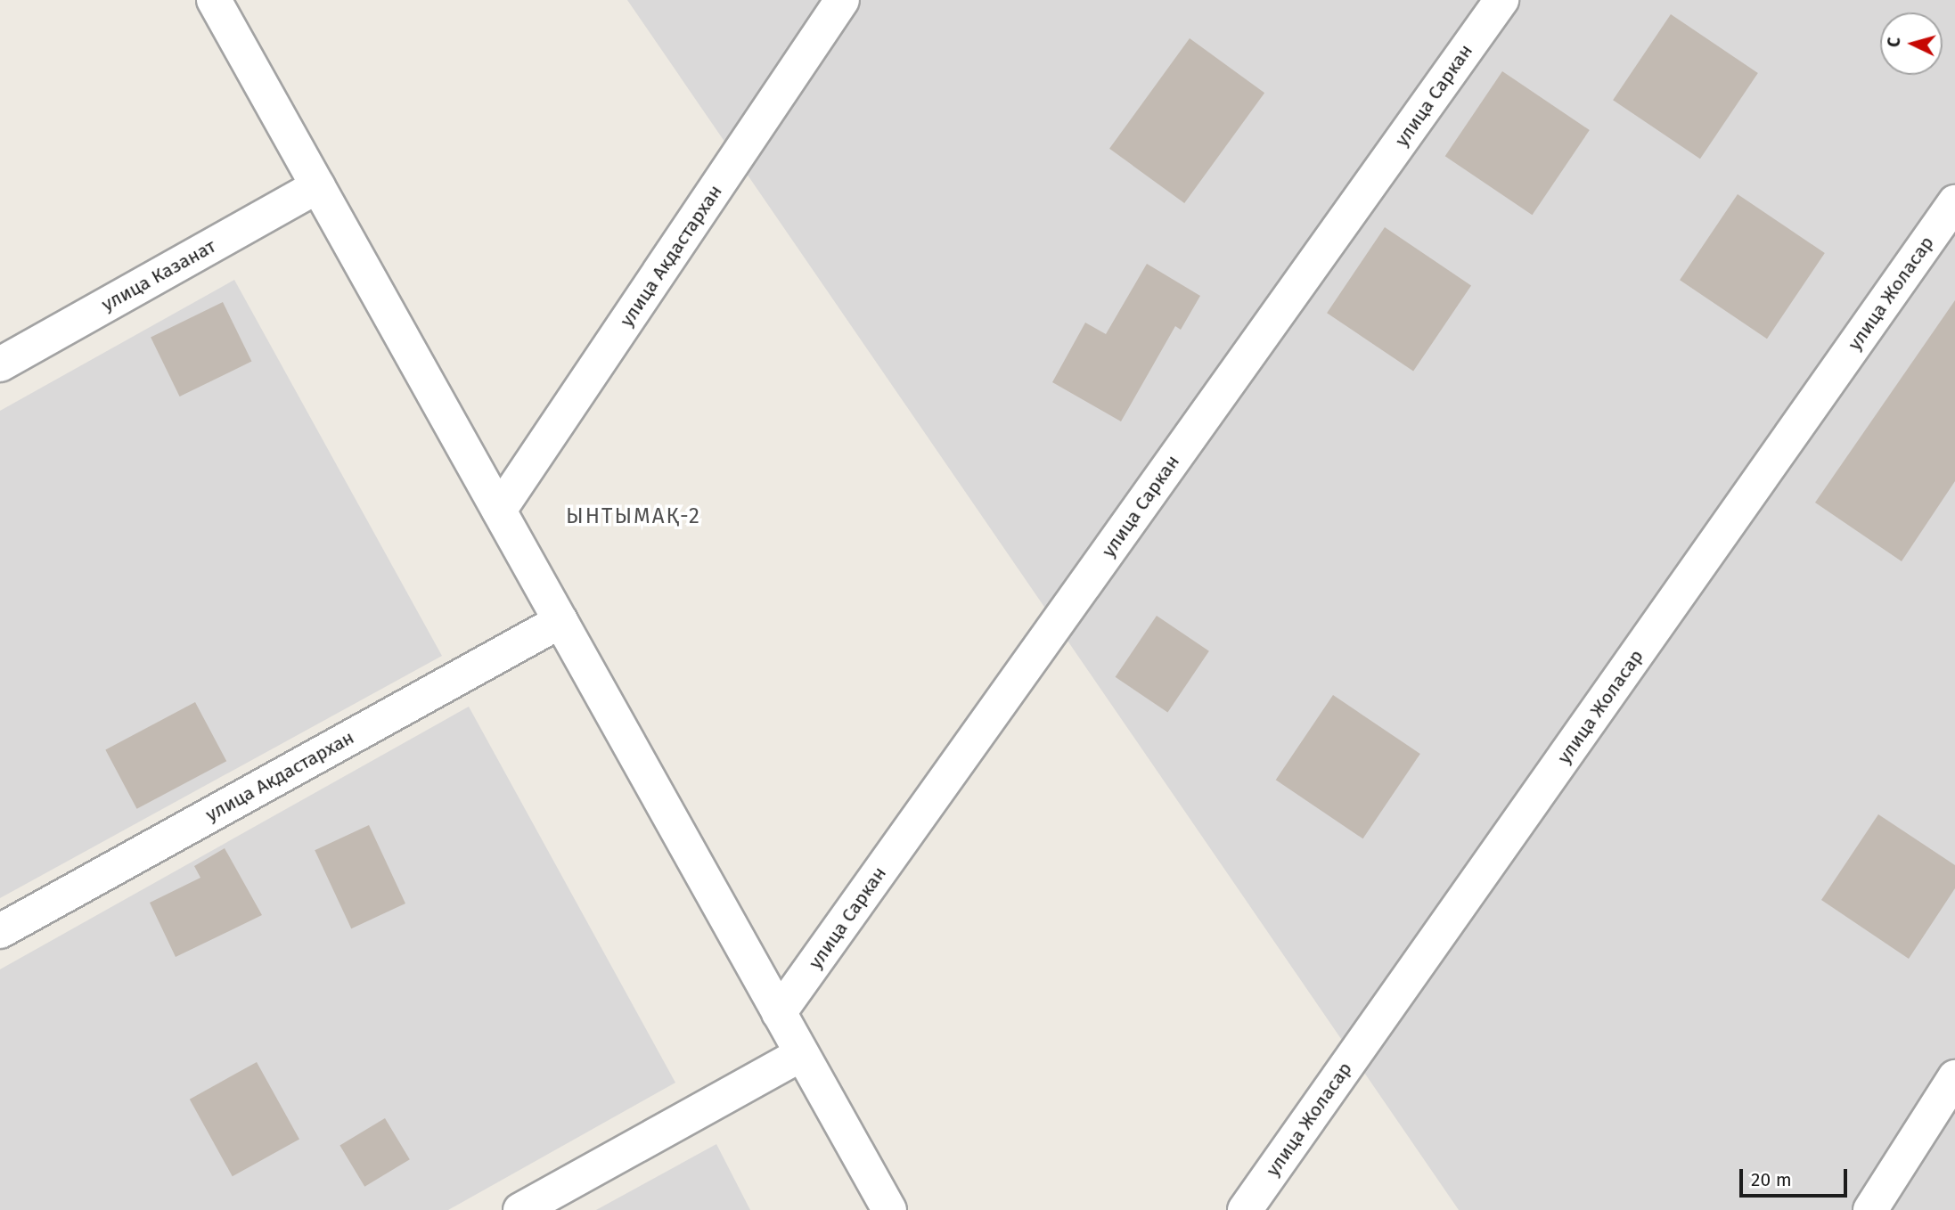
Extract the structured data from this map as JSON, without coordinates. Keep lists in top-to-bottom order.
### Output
{
  "streets": {
    "street": [
      "улица Саркан",
      "улица Акдастархан",
      "улица Казанат",
      "улица Жоласар"
    ]
  },
  "districts": ["ЫНТЫМАҚ-2"],
  "scale_bar": "20 m",
  "north": "left"
}
